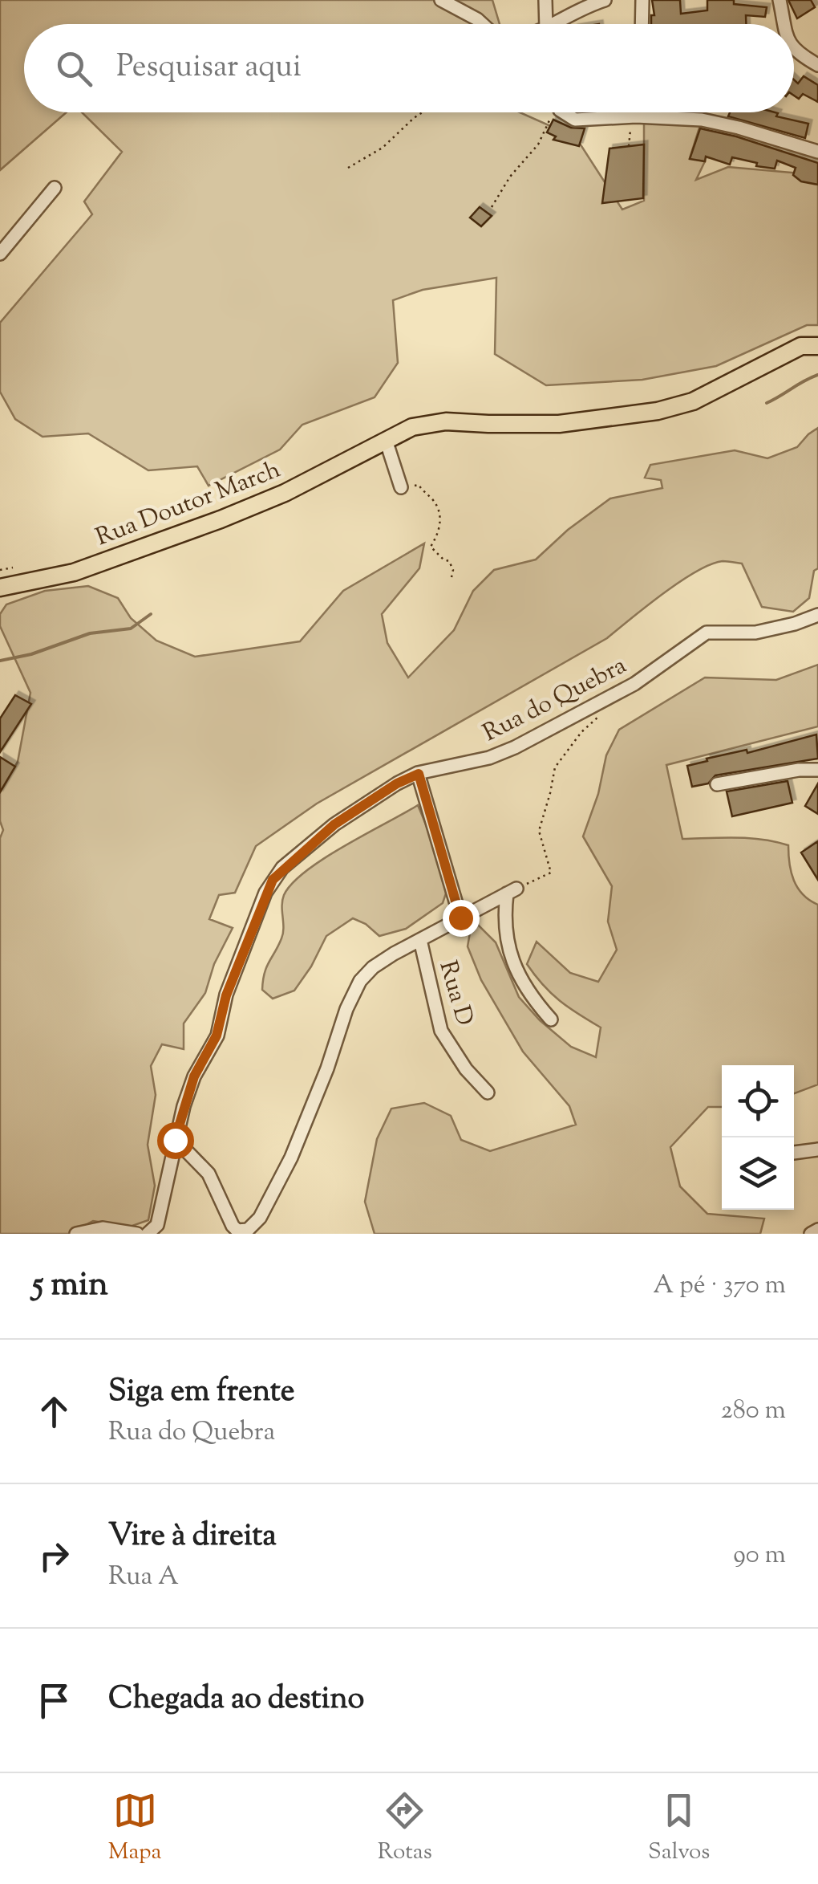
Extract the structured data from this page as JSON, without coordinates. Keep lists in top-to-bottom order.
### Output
{
  "streets": {
    "main road": ["Rua Doutor March"],
    "street": ["Rua do Quebra", "Rua D"]
  },
  "page": {
    "search": "Pesquisar aqui",
    "heading": ["5 min", "A pé · 370 m"],
    "list": [
      ["Siga em frente", "Rua do Quebra", "280 m"],
      ["Vire à direita", "Rua A", "90 m"],
      "Chegada ao destino"
    ],
    "nav": ["Mapa", "Rotas", "Salvos"]
  }
}
